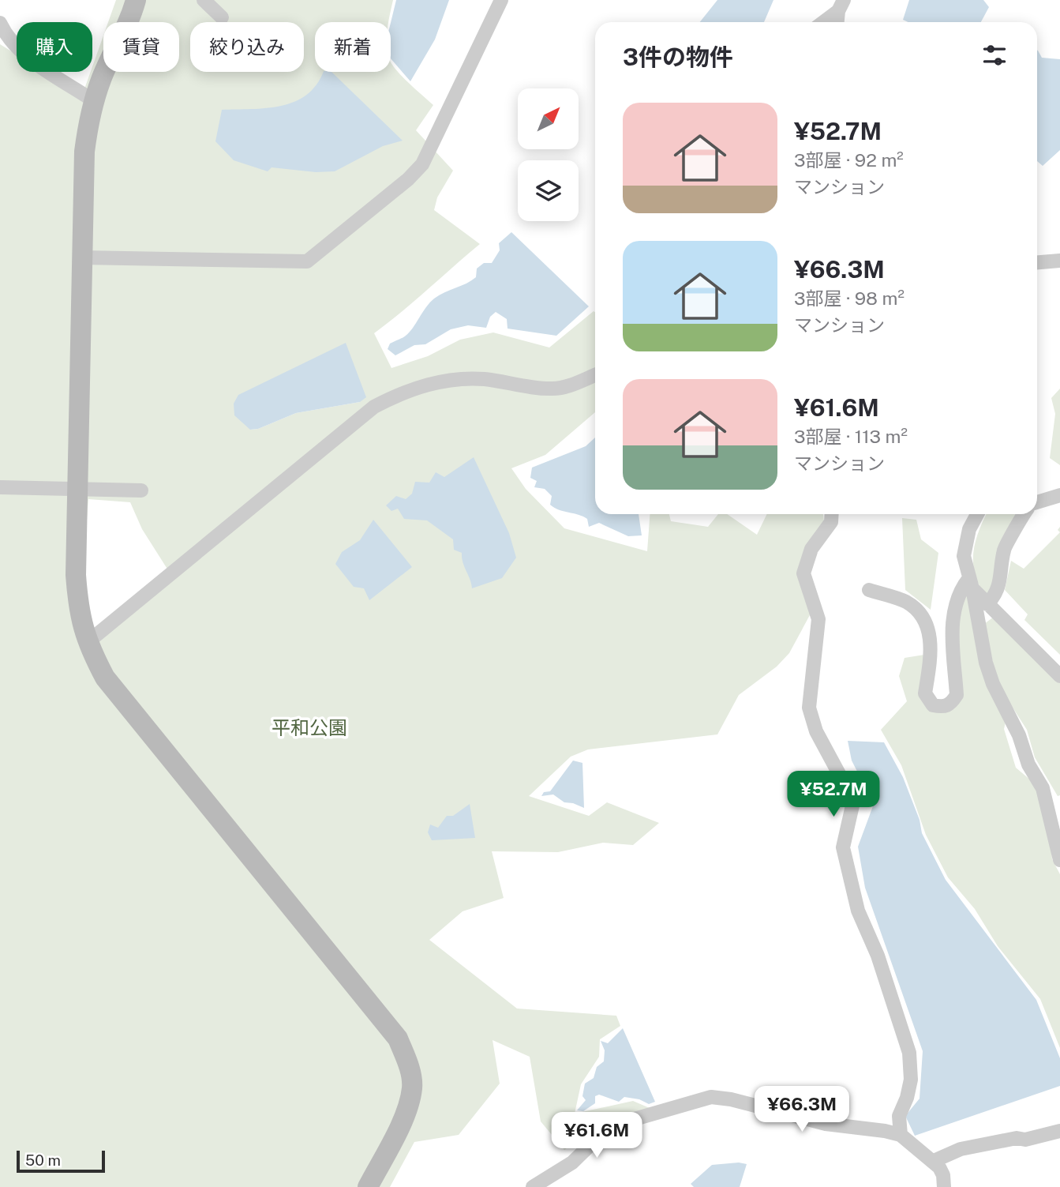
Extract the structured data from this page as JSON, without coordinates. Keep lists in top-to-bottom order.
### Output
{
  "parks": ["平和公園"],
  "scale_bar": "50 m",
  "north": "top right",
  "page": {
    "chip": [
      "購入",
      "賃貸",
      "絞り込み",
      "新着"
    ],
    "heading": "3件の物件",
    "list": [
      {
        "name": "¥52.7M",
        "note": "3部屋 · 92 m² · マンション"
      },
      {
        "name": "¥66.3M",
        "note": "3部屋 · 98 m² · マンション"
      },
      {
        "name": "¥61.6M",
        "note": "3部屋 · 113 m² · マンション"
      }
    ],
    "price": ["¥52.7M", "¥66.3M", "¥61.6M"],
    "scale": "50 m"
  }
}
